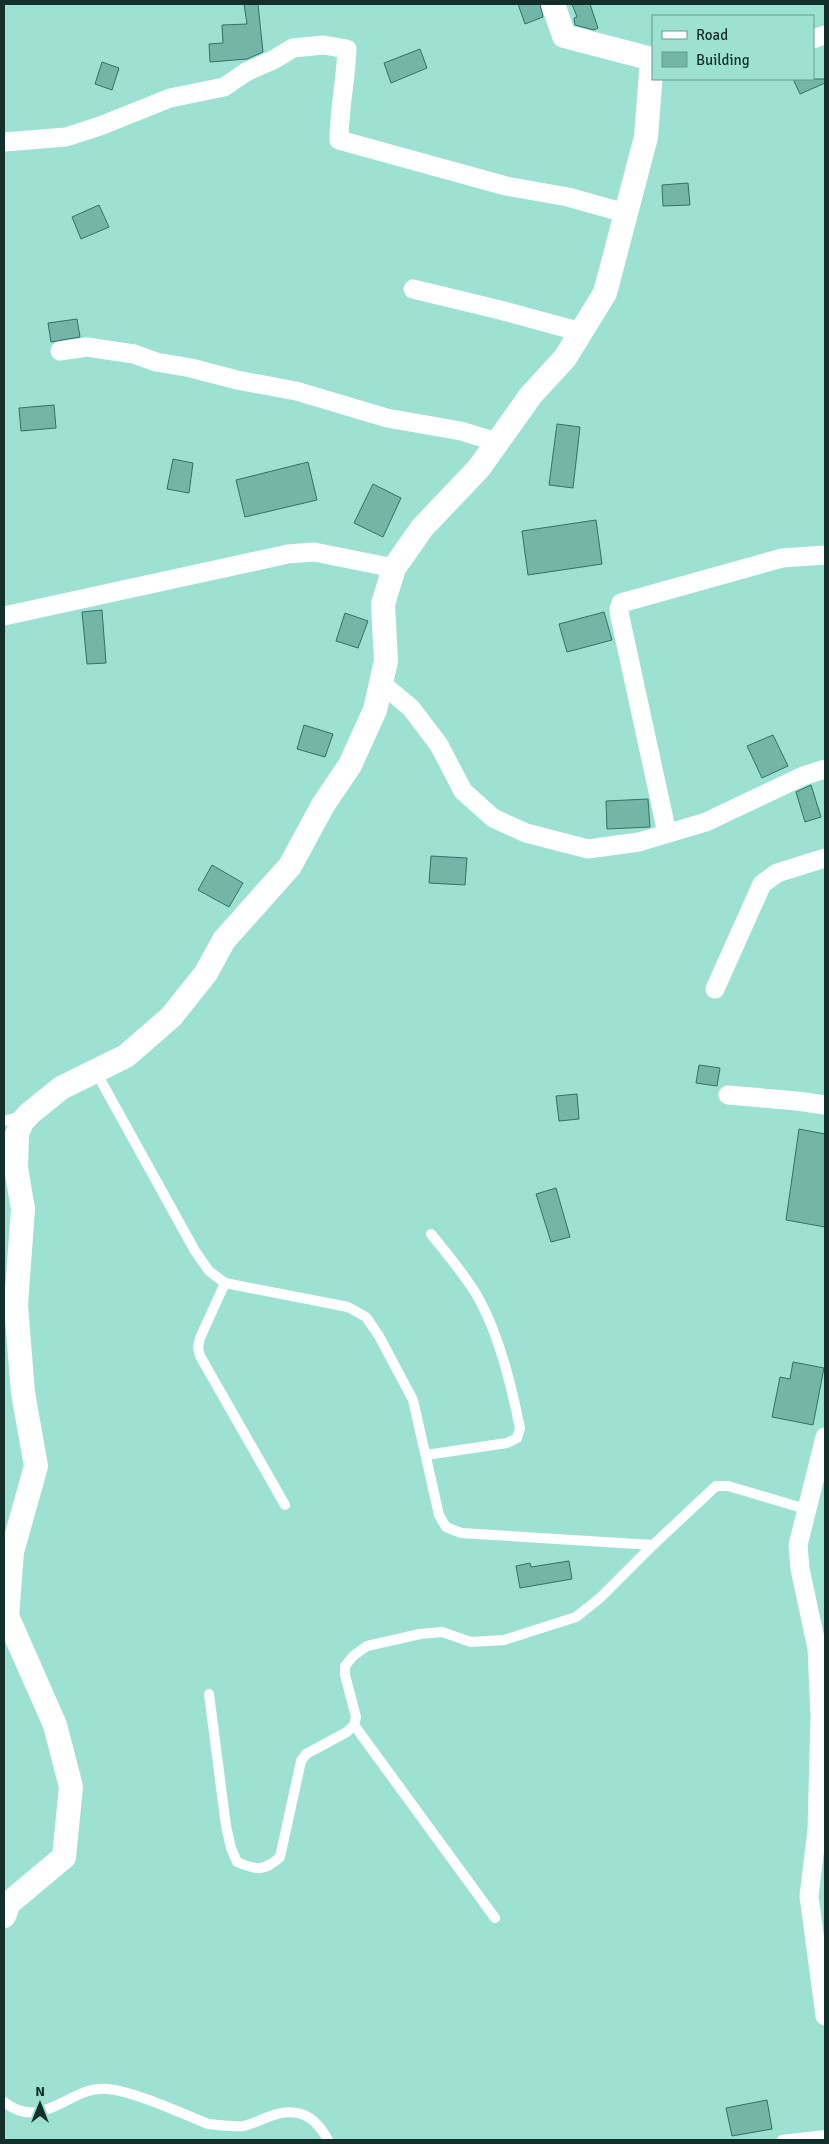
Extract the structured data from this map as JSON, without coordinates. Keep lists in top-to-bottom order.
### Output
{
  "legend": ["Road", "Building"],
  "north": "top"
}
